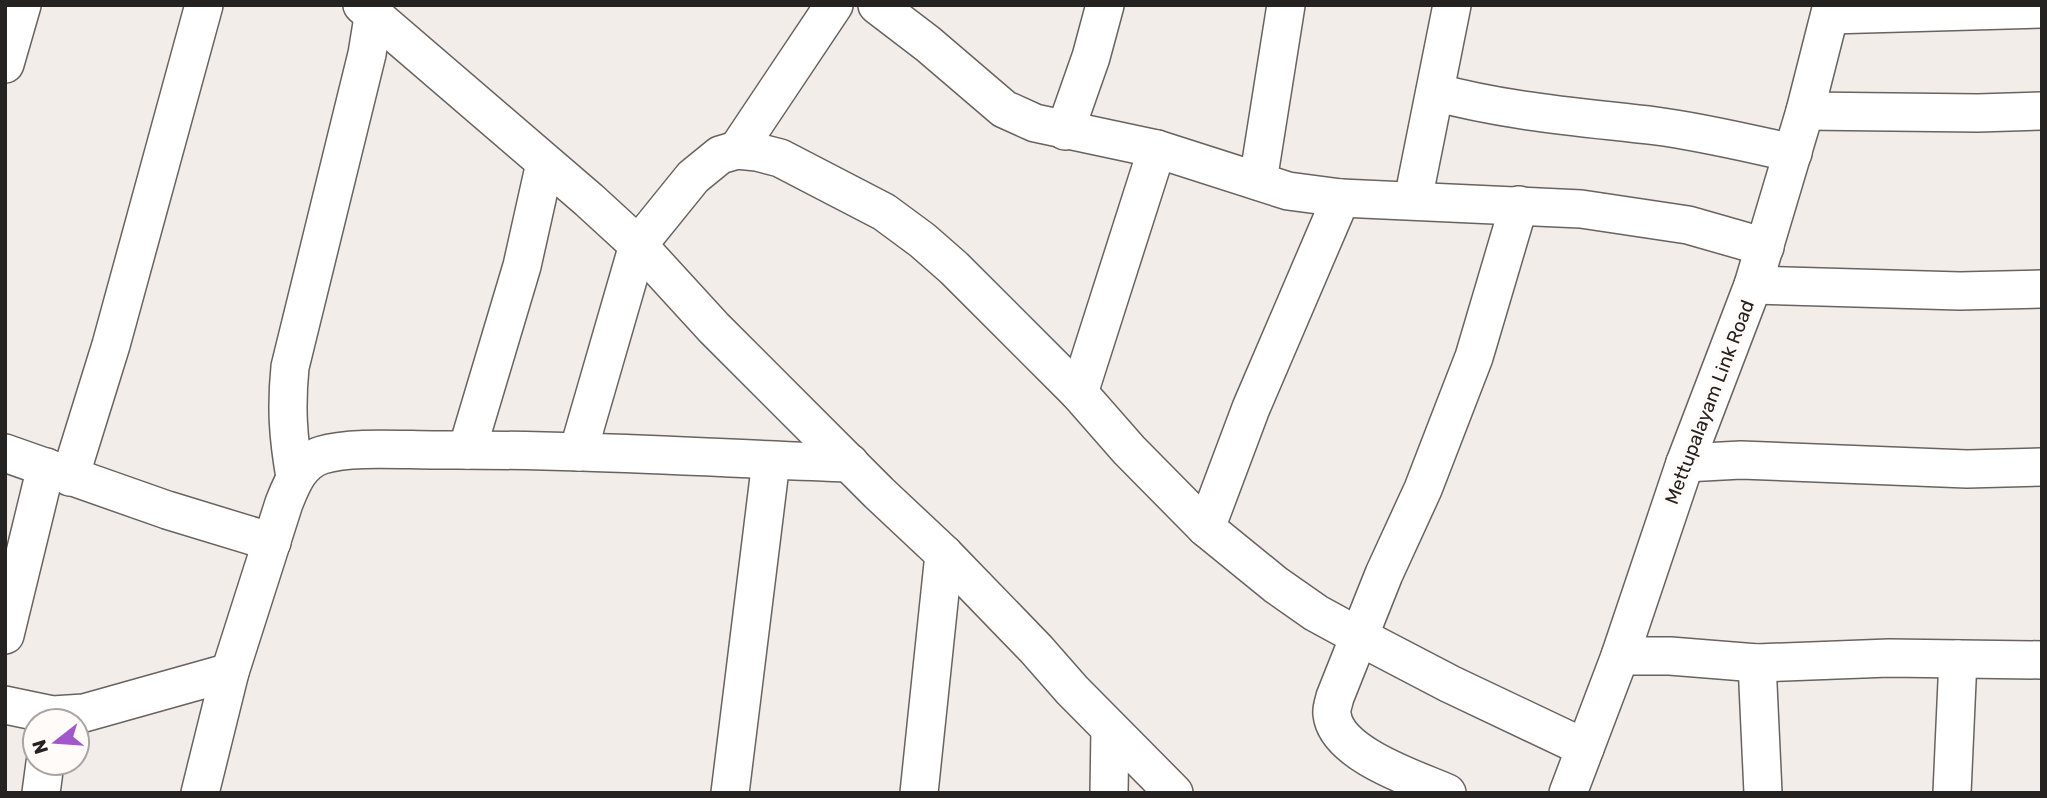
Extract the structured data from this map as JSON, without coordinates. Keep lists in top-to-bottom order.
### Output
{
  "streets": {
    "street": ["Mettupalayam Link Road"]
  },
  "north": "left"
}
